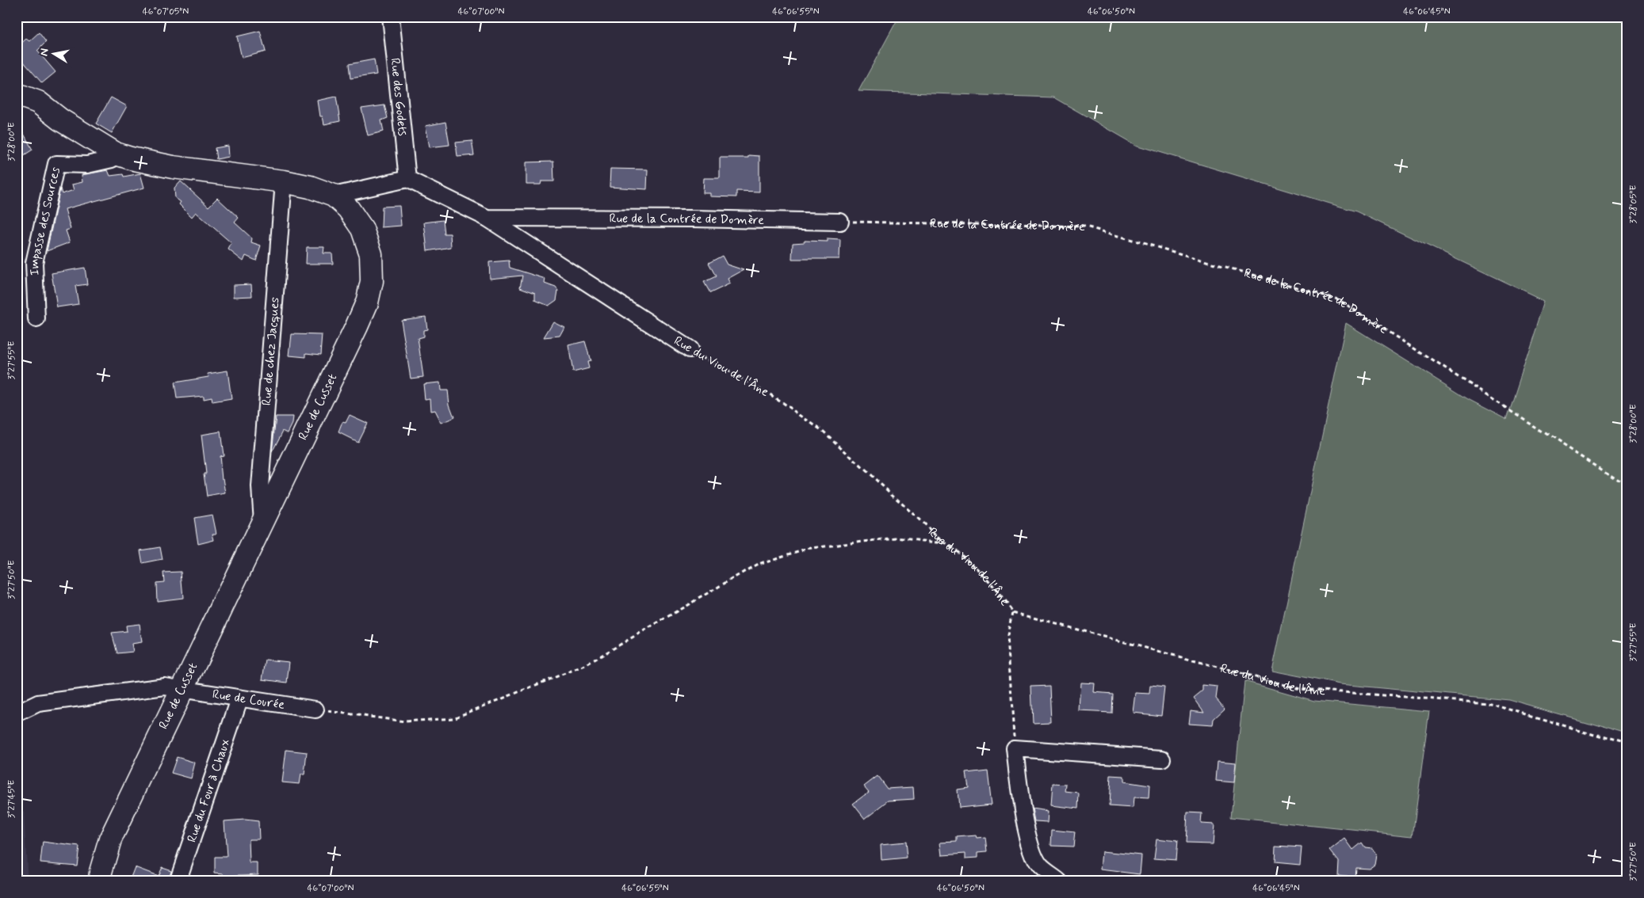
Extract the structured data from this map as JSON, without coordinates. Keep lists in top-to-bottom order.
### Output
{
  "streets": {
    "street": [
      "Rue des Godets",
      "Rue de la Contrée de Domère",
      "Impasse des Sources",
      "Rue de chez Jacques",
      "Rue du Viou de l'Âne",
      "Rue de Cusset",
      "Rue de Courée",
      "Rue du Four à Chaux"
    ]
  },
  "crossings": [
    ["Rue des Godets", "Rue de la Contrée de Domère"],
    ["Rue de la Contrée de Domère", "Rue du Viou de l'Âne"],
    ["Impasse des Sources", "Rue de Cusset"],
    ["Rue de chez Jacques", "Rue de Cusset"],
    ["Rue de Cusset", "Rue de Courée"],
    ["Rue de Courée", "Rue du Four à Chaux"]
  ],
  "north": "left",
  "coordinates": [
    "46°07'05\"N",
    "46°07'00\"N",
    "46°06'55\"N",
    "46°06'50\"N",
    "46°06'45\"N",
    "3°28'00\"E",
    "3°28'05\"E",
    "3°27'55\"E",
    "3°27'50\"E",
    "3°27'45\"E"
  ]
}
